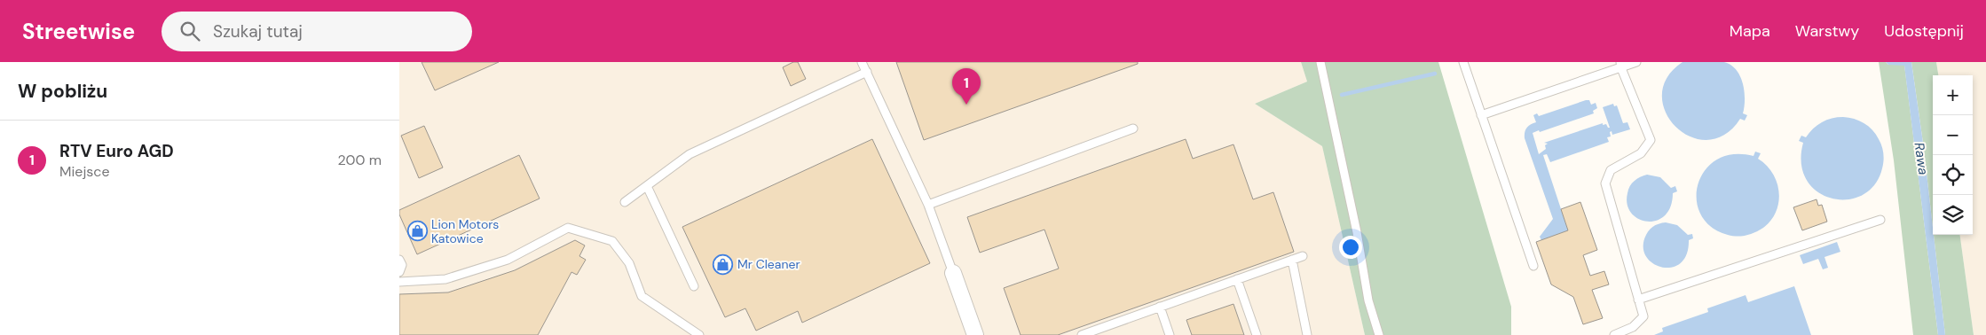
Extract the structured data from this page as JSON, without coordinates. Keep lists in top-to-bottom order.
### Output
{
  "water": ["Rawa"],
  "places": {
    "shop": ["Lion Motors Katowice", "Mr Cleaner"]
  },
  "page": {
    "header": "Streetwise",
    "search": "Szukaj tutaj",
    "nav": ["Mapa", "Warstwy", "Udostępnij"],
    "heading": "W pobliżu",
    "pins": "1",
    "map_buttons": ["+", "−"],
    "list": [
      {
        "mark": "1",
        "name": "RTV Euro AGD",
        "note": "Miejsce",
        "value": "200 m"
      }
    ]
  }
}
